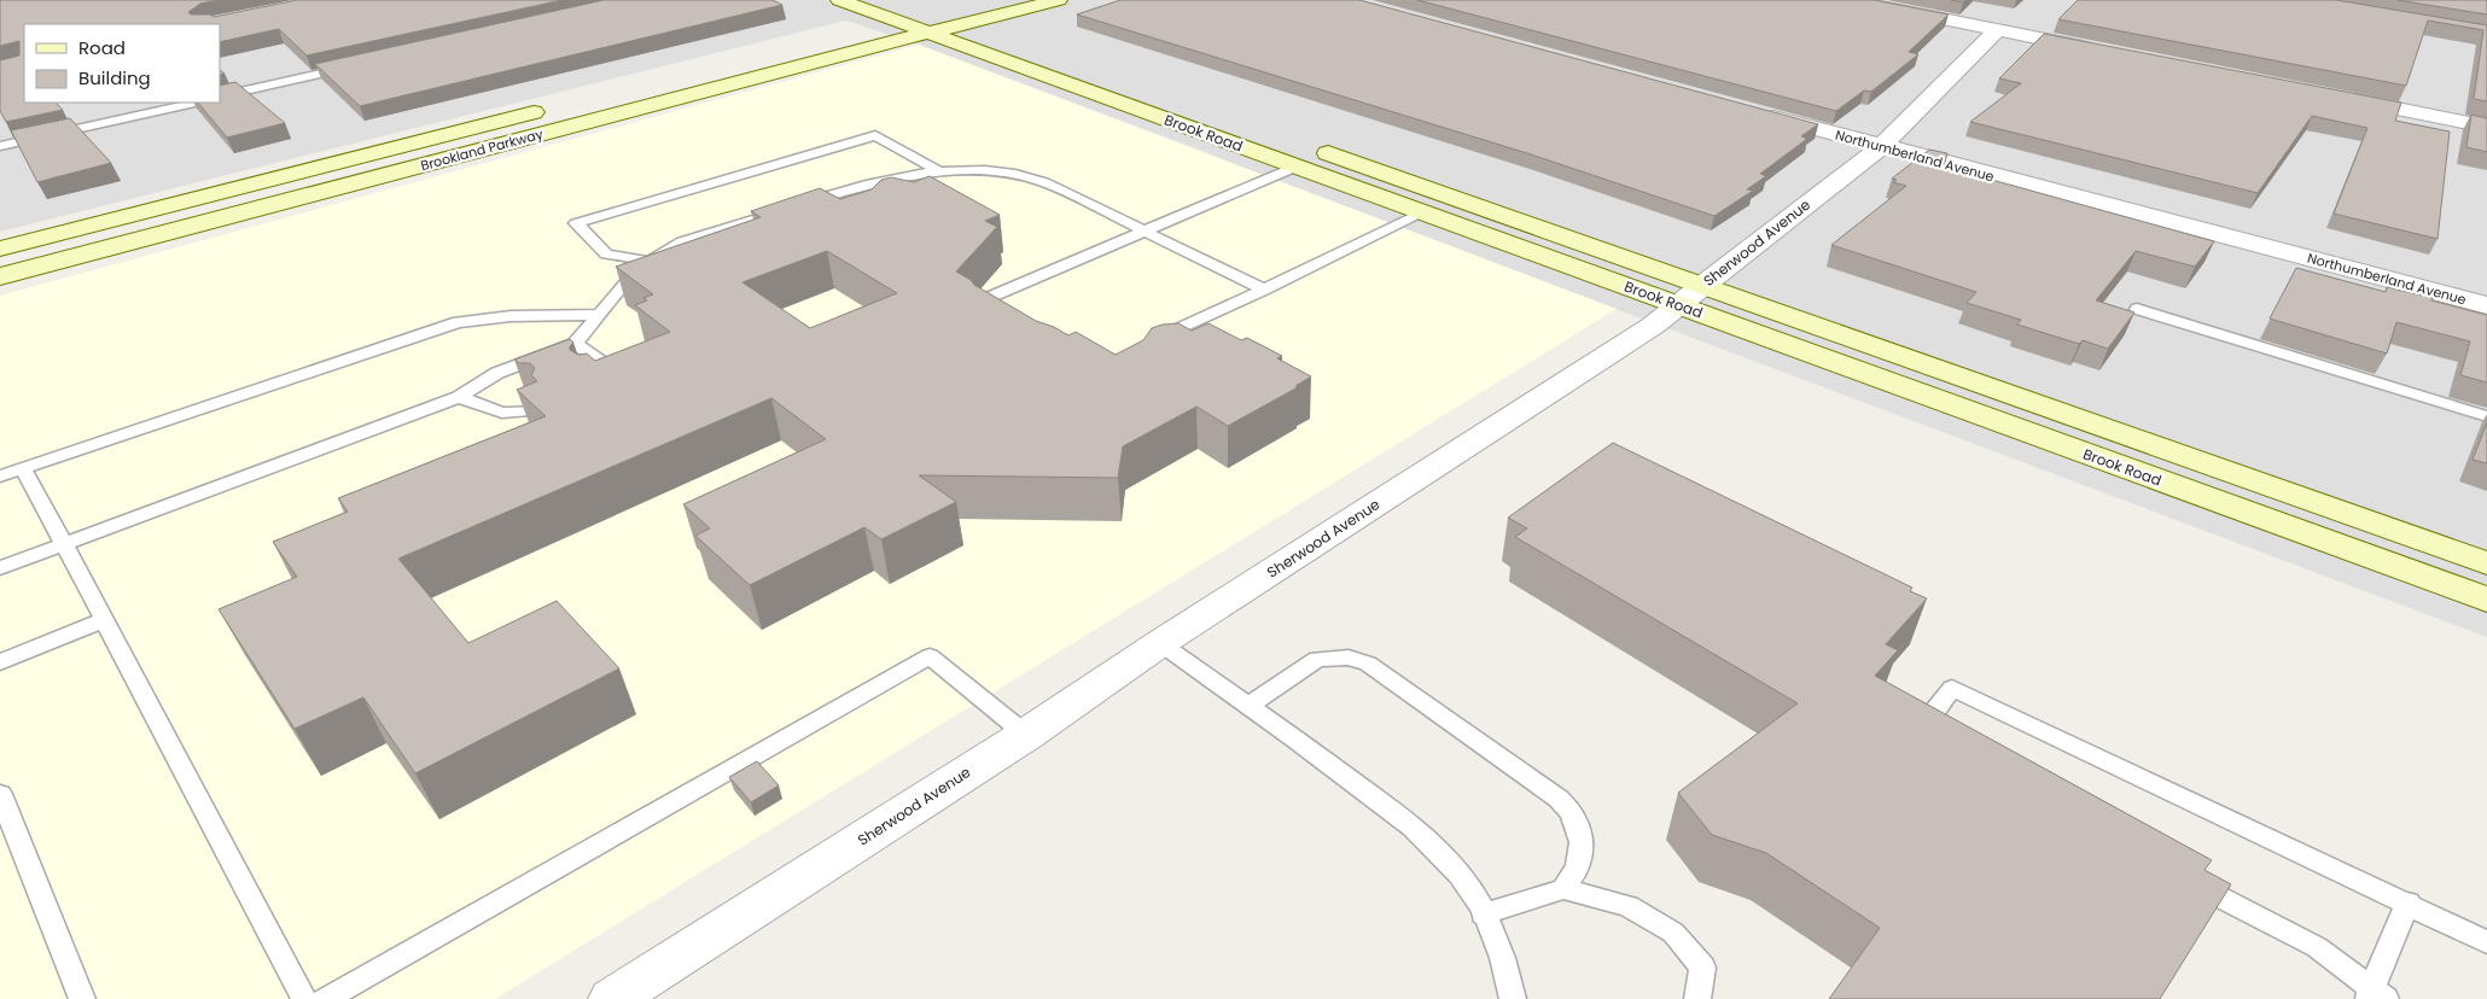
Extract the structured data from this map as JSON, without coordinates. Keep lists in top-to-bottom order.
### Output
{
  "streets": {
    "main road": ["Brook Road", "Brookland Parkway"],
    "street": ["Northumberland Avenue", "Sherwood Avenue"]
  },
  "crossings": [
    ["Brook Road", "Brookland Parkway"],
    ["Brook Road", "Sherwood Avenue"],
    ["Northumberland Avenue", "Sherwood Avenue"]
  ],
  "legend": ["Road", "Building"]
}
